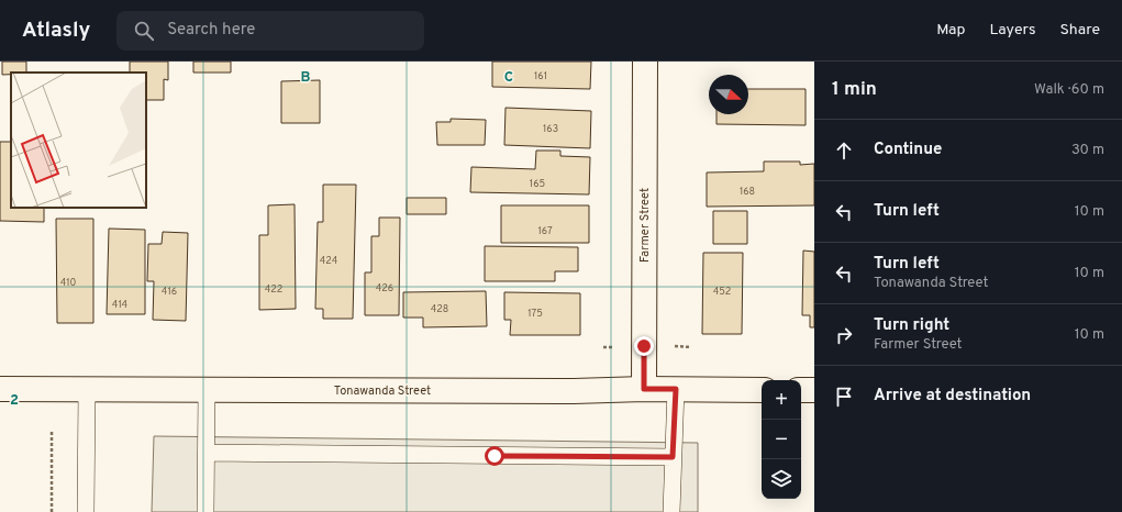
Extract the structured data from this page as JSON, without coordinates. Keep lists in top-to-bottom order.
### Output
{
  "streets": {
    "street": ["Farmer Street", "Tonawanda Street"]
  },
  "crossings": [
    ["Farmer Street", "Tonawanda Street"]
  ],
  "house_numbers": [
    "161",
    "163",
    "165",
    "168",
    "167",
    "424",
    "410",
    "426",
    "422",
    "416",
    "452",
    "414",
    "428",
    "175"
  ],
  "north": "right",
  "page": {
    "header": "Atlasly",
    "search": "Search here",
    "nav": ["Map", "Layers", "Share"],
    "heading": ["1 min", "Walk · 60 m"],
    "list": [
      ["Continue", "30 m"],
      ["Turn left", "10 m"],
      ["Turn left", "Tonawanda Street", "10 m"],
      ["Turn right", "Farmer Street", "10 m"],
      "Arrive at destination"
    ],
    "map_buttons": ["+", "−"]
  },
  "grid": {
    "columns": ["B", "C"],
    "rows": ["2"]
  }
}
